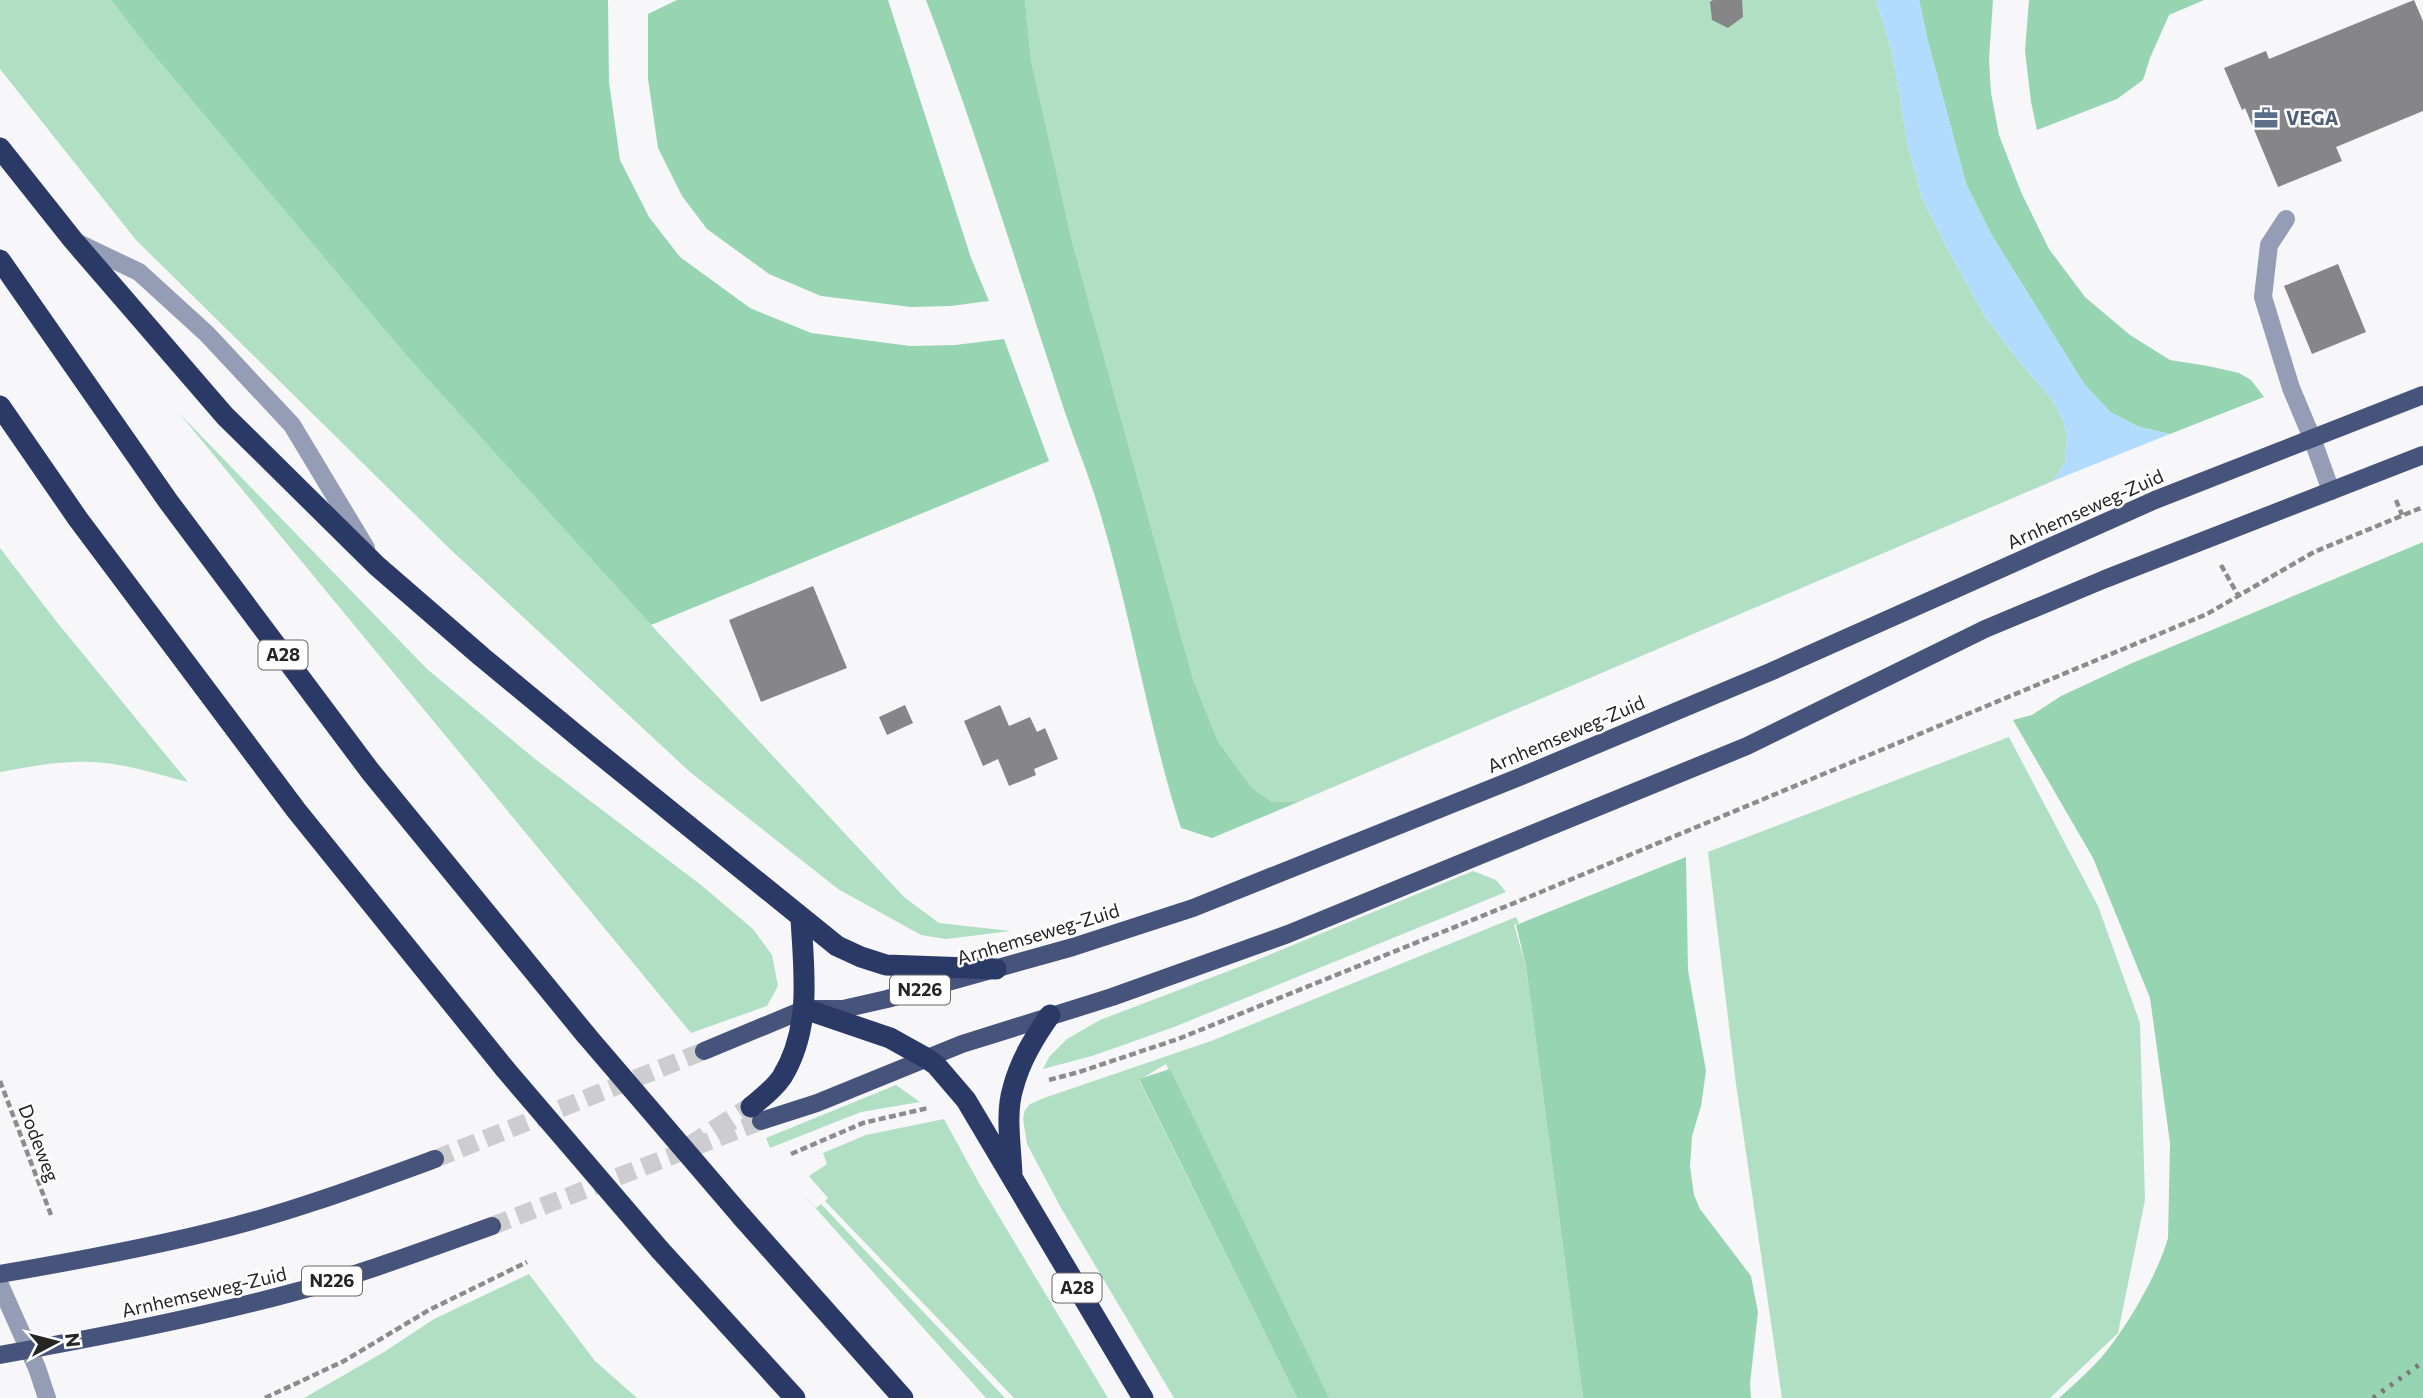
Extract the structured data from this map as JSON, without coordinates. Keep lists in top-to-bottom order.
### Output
{
  "streets": {
    "highway": ["A28"],
    "main road": ["Arnhemseweg-Zuid", "N226"],
    "path": ["Dodeweg"]
  },
  "crossings": [
    ["Arnhemseweg-Zuid", "A28"]
  ],
  "places": {
    "office": ["VEGA"]
  },
  "north": "right"
}
